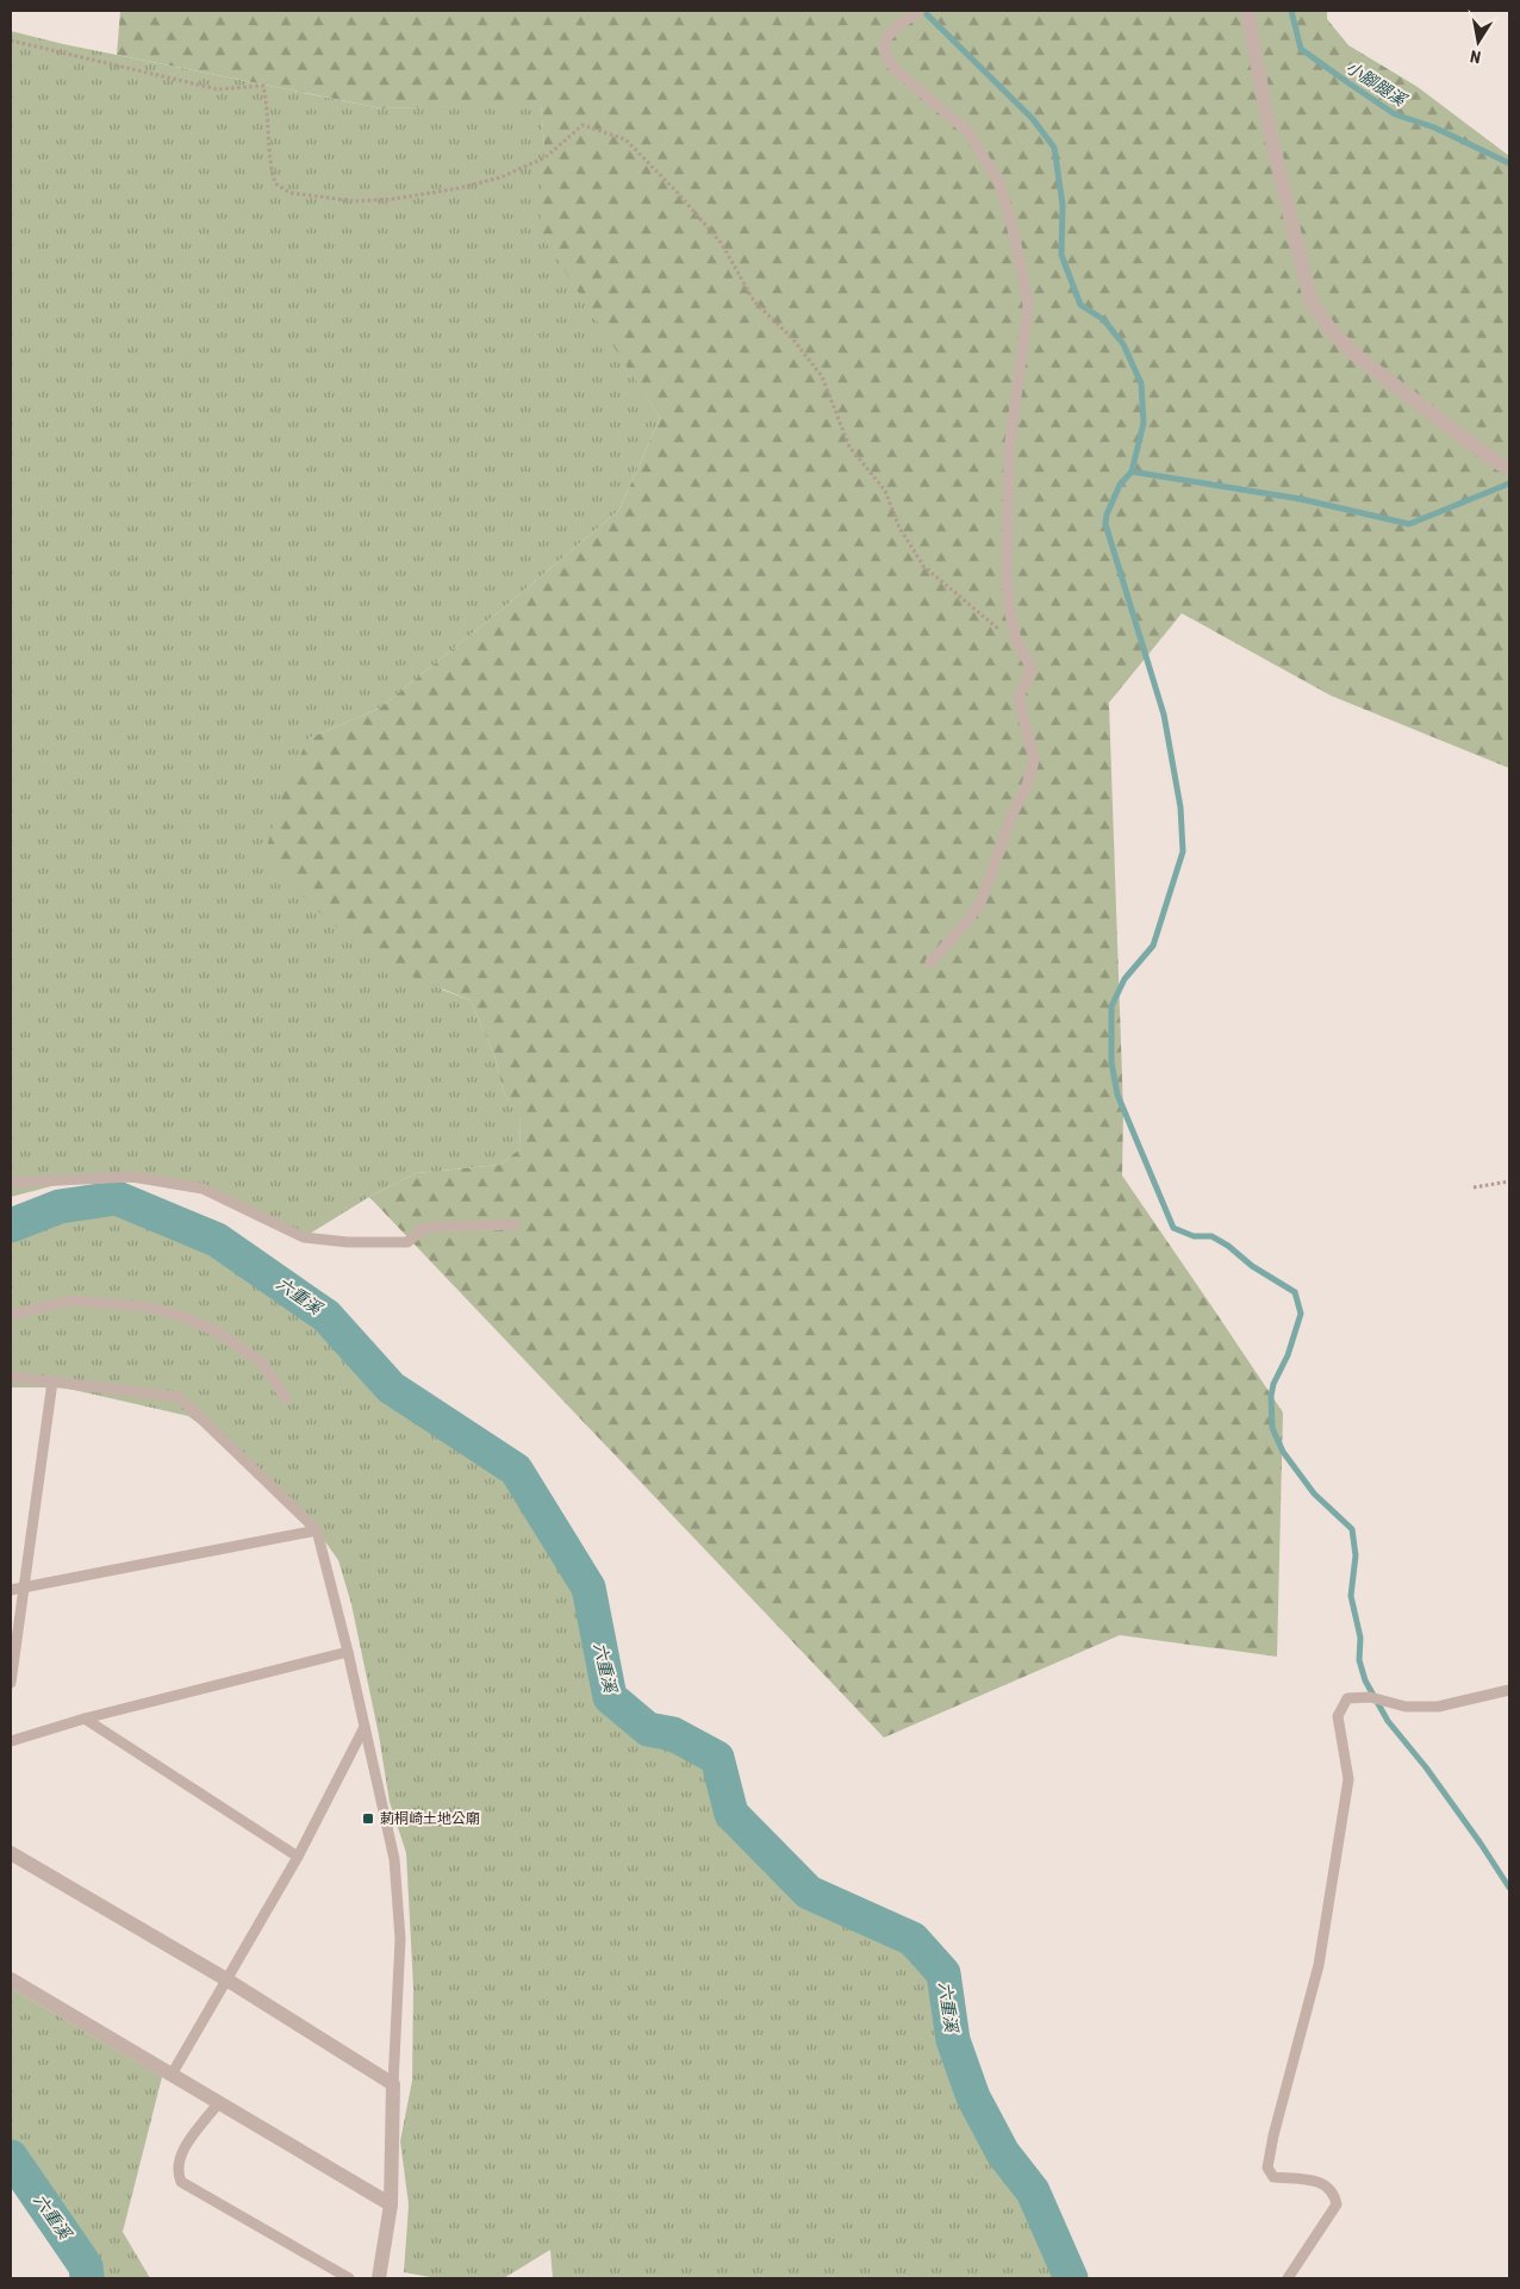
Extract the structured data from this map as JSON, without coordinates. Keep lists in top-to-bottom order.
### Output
{
  "water": ["小腳腿溪", "六重溪"],
  "places": {
    "transit": ["莿桐崎土地公廟"]
  },
  "north": "bottom"
}
